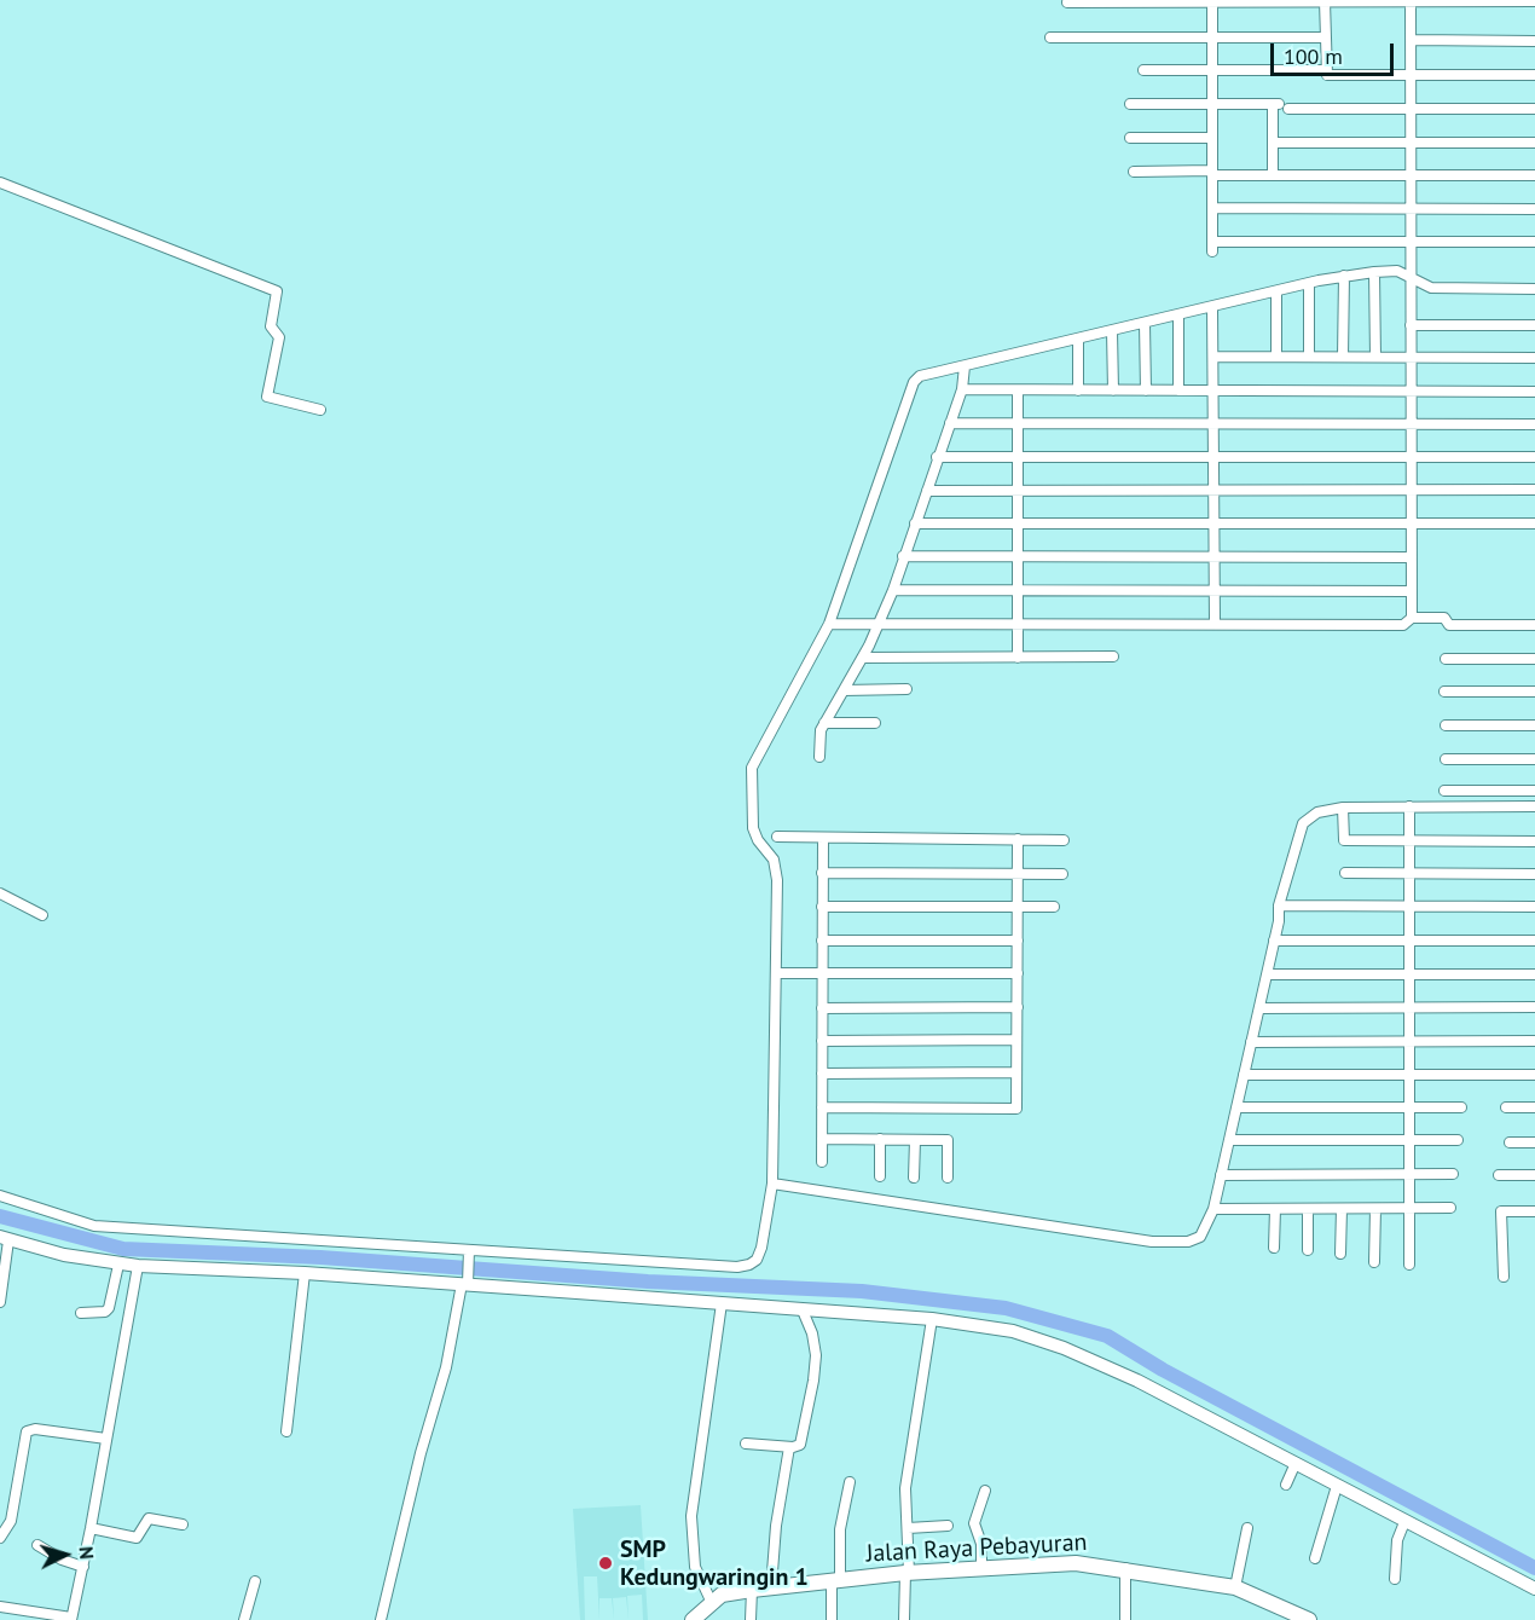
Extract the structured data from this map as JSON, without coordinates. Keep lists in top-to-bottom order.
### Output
{
  "streets": {
    "main road": ["Jalan Raya Pebayuran"]
  },
  "places": ["SMP Kedungwaringin 1"],
  "scale_bar": "100 m",
  "north": "right"
}
